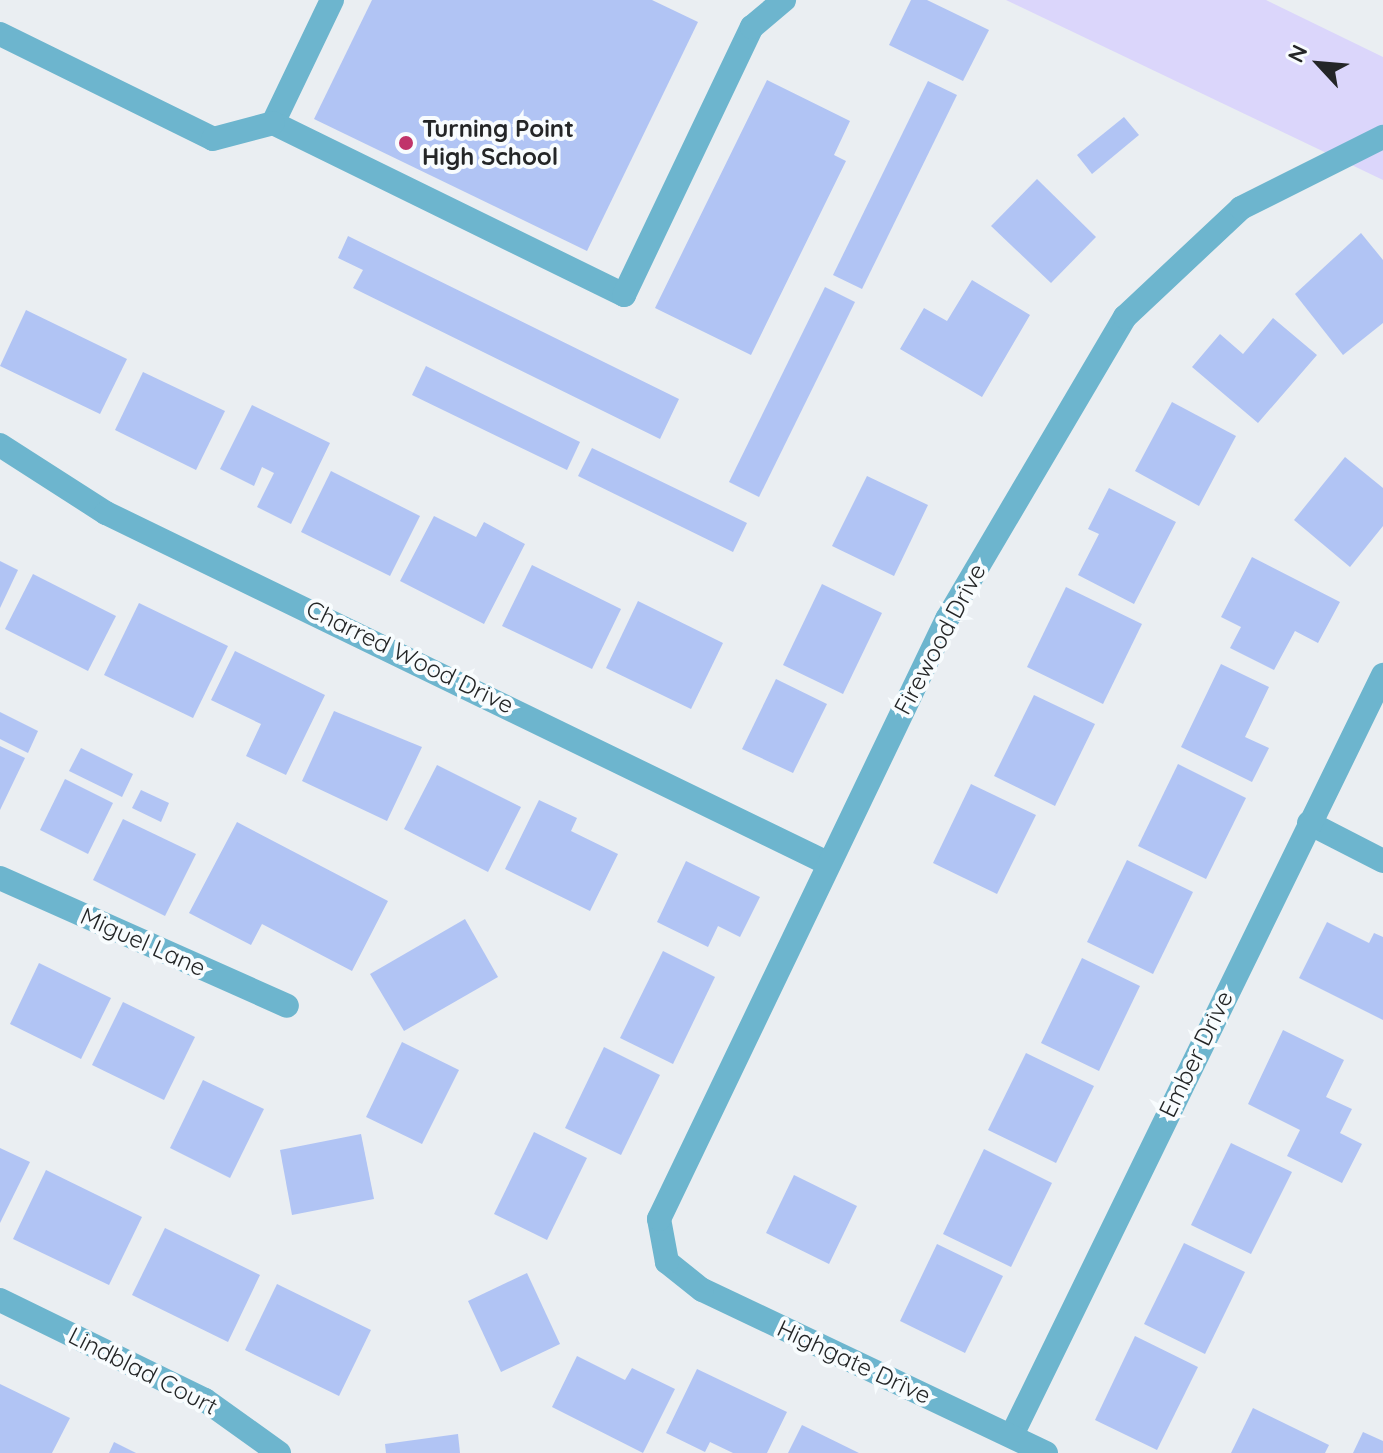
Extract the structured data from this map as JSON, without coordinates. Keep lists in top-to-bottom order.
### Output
{
  "streets": {
    "street": [
      "Firewood Drive",
      "Charred Wood Drive",
      "Miguel Lane",
      "Ember Drive",
      "Highgate Drive",
      "Lindblad Court"
    ]
  },
  "crossings": [
    ["Firewood Drive", "Charred Wood Drive"],
    ["Firewood Drive", "Highgate Drive"],
    ["Ember Drive", "Highgate Drive"]
  ],
  "places": ["Turning Point High School"],
  "north": "top left"
}
